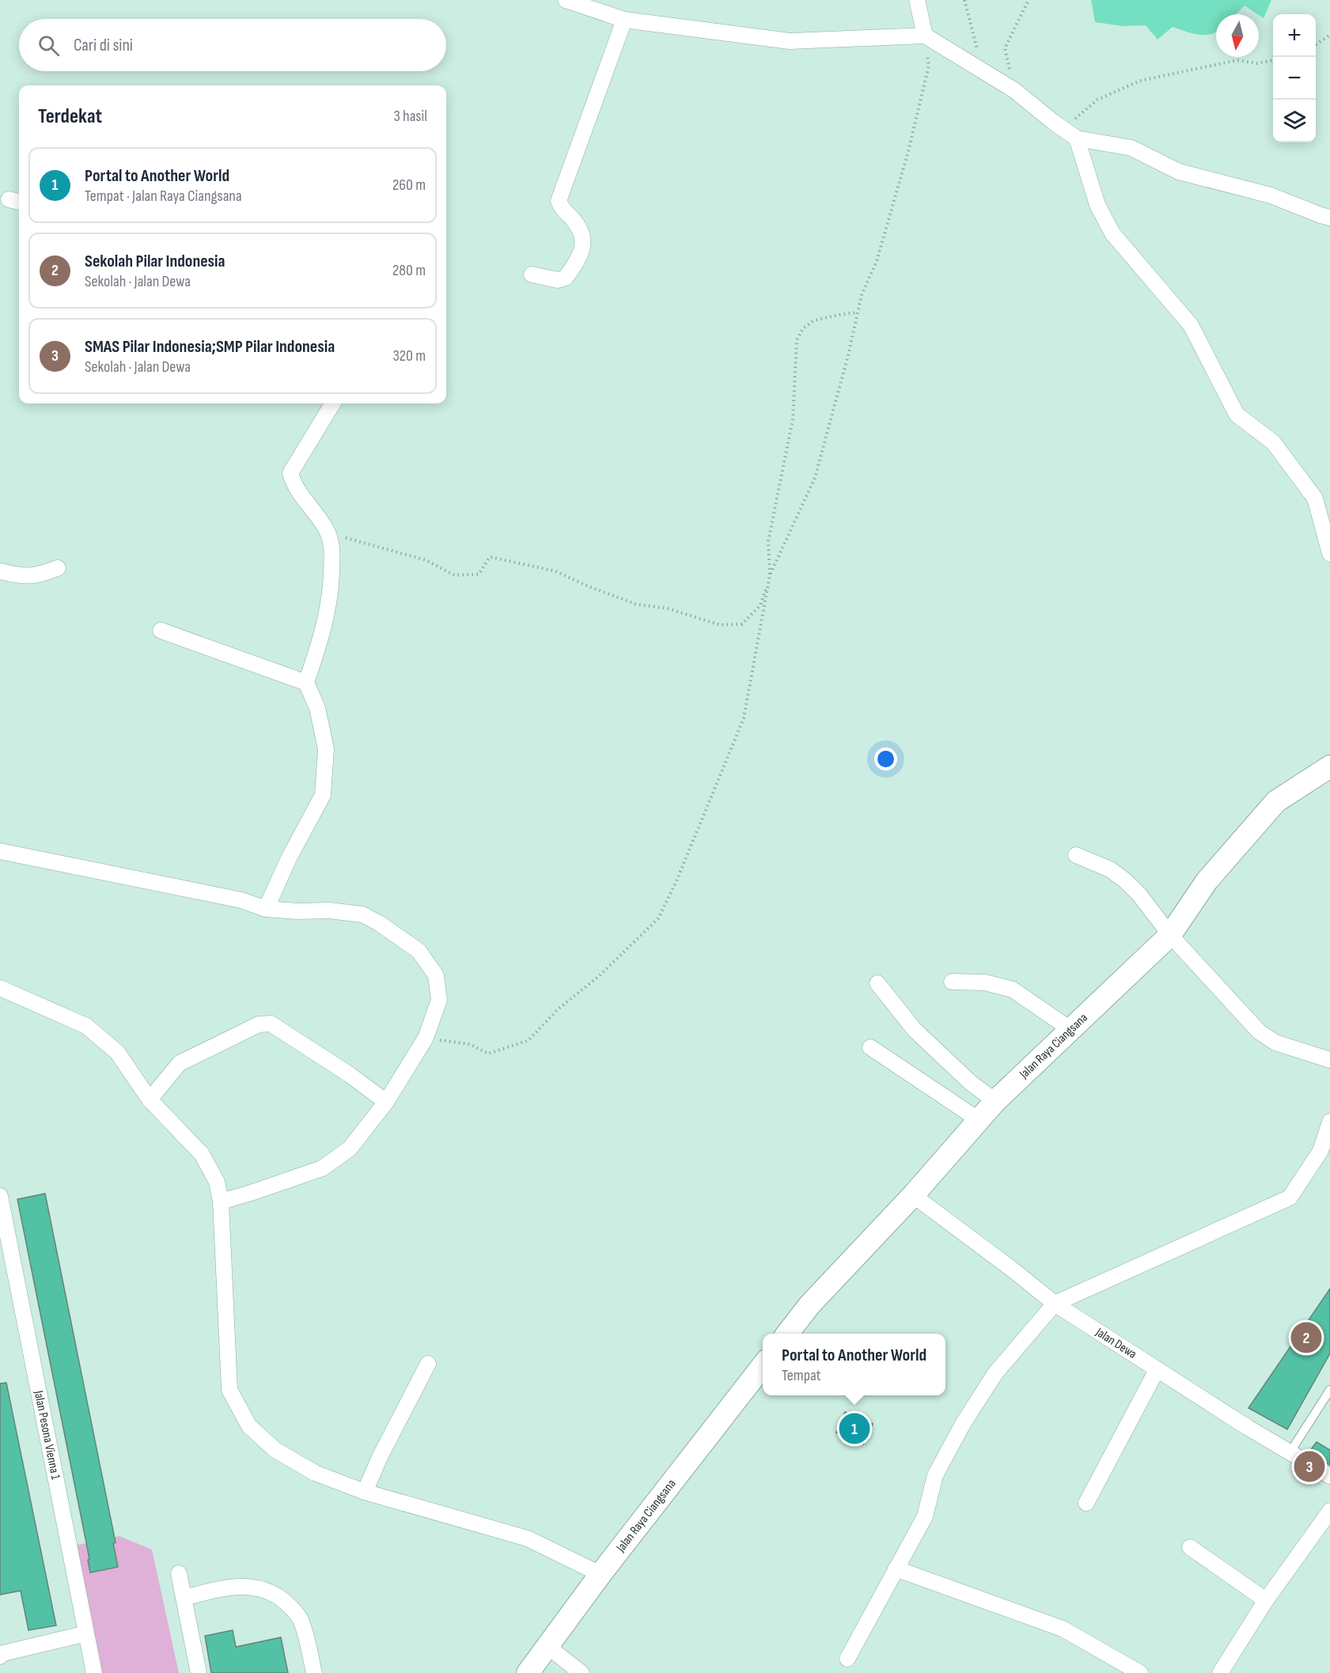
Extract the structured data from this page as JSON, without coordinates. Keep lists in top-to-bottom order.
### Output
{
  "streets": {
    "main road": ["Jalan Raya Ciangsana"],
    "street": ["Jalan Dewa", "Jalan Pesona Vienna 1"]
  },
  "crossings": [
    ["Jalan Raya Ciangsana", "Jalan Dewa"]
  ],
  "north": "bottom",
  "page": {
    "map_buttons": ["+", "−"],
    "search": "Cari di sini",
    "heading": ["Terdekat", "3 hasil"],
    "list": [
      {
        "mark": "1",
        "name": "Portal to Another World",
        "note": "Tempat · Jalan Raya Ciangsana",
        "value": "260 m"
      },
      {
        "mark": "2",
        "name": "Sekolah Pilar Indonesia",
        "note": "Sekolah · Jalan Dewa",
        "value": "280 m"
      },
      {
        "mark": "3",
        "name": "SMAS Pilar Indonesia;SMP Pilar Indonesia",
        "note": "Sekolah · Jalan Dewa",
        "value": "320 m"
      }
    ],
    "pins": ["2", "1", "3"],
    "popup": ["Portal to Another World", "Tempat"]
  }
}
